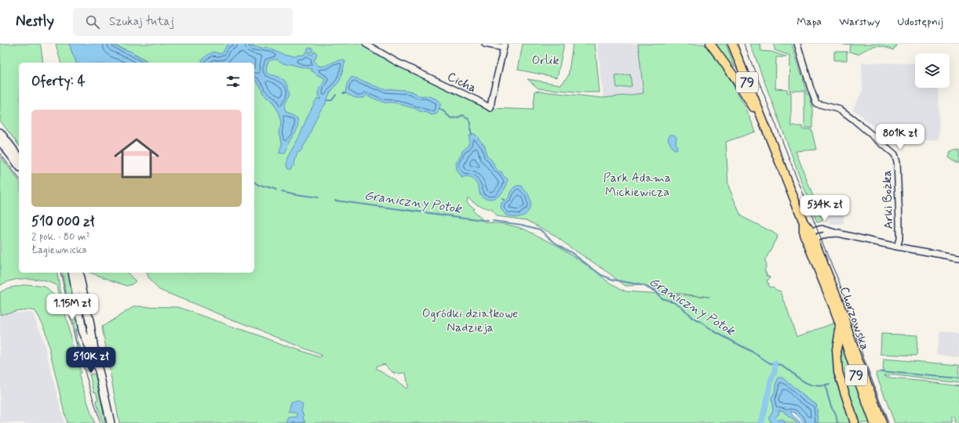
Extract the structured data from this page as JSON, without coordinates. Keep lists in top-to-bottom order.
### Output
{
  "streets": {
    "main road": ["79", "Chorzowska"],
    "street": ["Cicha", "Arki Bożka"]
  },
  "crossings": [
    ["Arki Bożka", "Chorzowska"]
  ],
  "water": ["Graniczny Potok"],
  "parks": ["Orlik", "Park Adama Mickiewicza", "Ogródki działkowe Nadzieja"],
  "page": {
    "header": "Nestly",
    "search": "Szukaj tutaj",
    "nav": ["Mapa", "Warstwy", "Udostępnij"],
    "heading": "Oferty: 4",
    "list": [
      {
        "name": "510 000 zł",
        "note": "2 pok. · 80 m² · Łagiewnicka"
      }
    ],
    "price": [
      "801K zł",
      "534K zł",
      "1.15M zł",
      "510K zł"
    ]
  }
}
